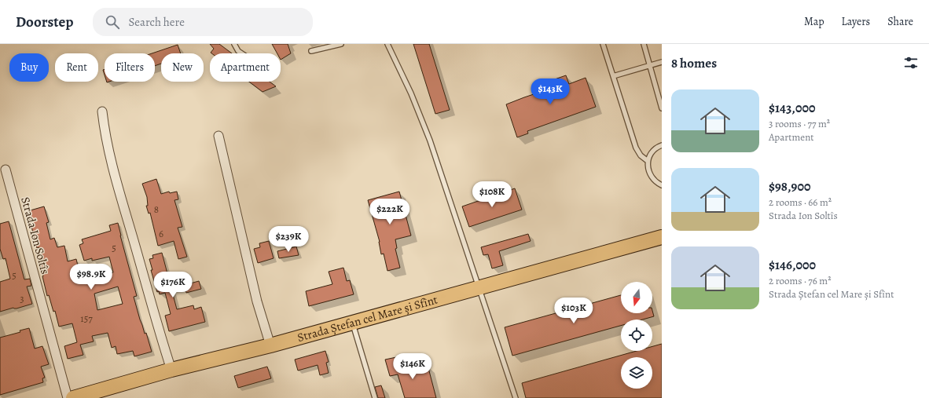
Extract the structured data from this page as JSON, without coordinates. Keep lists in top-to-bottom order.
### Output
{
  "streets": {
    "main road": ["Strada Ștefan cel Mare și Sfînt"],
    "street": ["Strada Ion Soltîs"]
  },
  "house_numbers": [
    "8",
    "6",
    "5",
    "5",
    "3",
    "157"
  ],
  "north": "bottom",
  "page": {
    "header": "Doorstep",
    "search": "Search here",
    "nav": ["Map", "Layers", "Share"],
    "heading": "8 homes",
    "chip": [
      "Buy",
      "Rent",
      "Filters",
      "New",
      "Apartment"
    ],
    "price": [
      "$143K",
      "$108K",
      "$222K",
      "$239K",
      "$98.9K",
      "$176K",
      "$103K",
      "$146K"
    ],
    "list": [
      {
        "name": "$143,000",
        "note": "3 rooms · 77 m² · Apartment"
      },
      {
        "name": "$98,900",
        "note": "2 rooms · 66 m² · Strada Ion Soltîs"
      },
      {
        "name": "$146,000",
        "note": "2 rooms · 76 m² · Strada Ștefan cel Mare și Sfînt"
      }
    ]
  }
}
